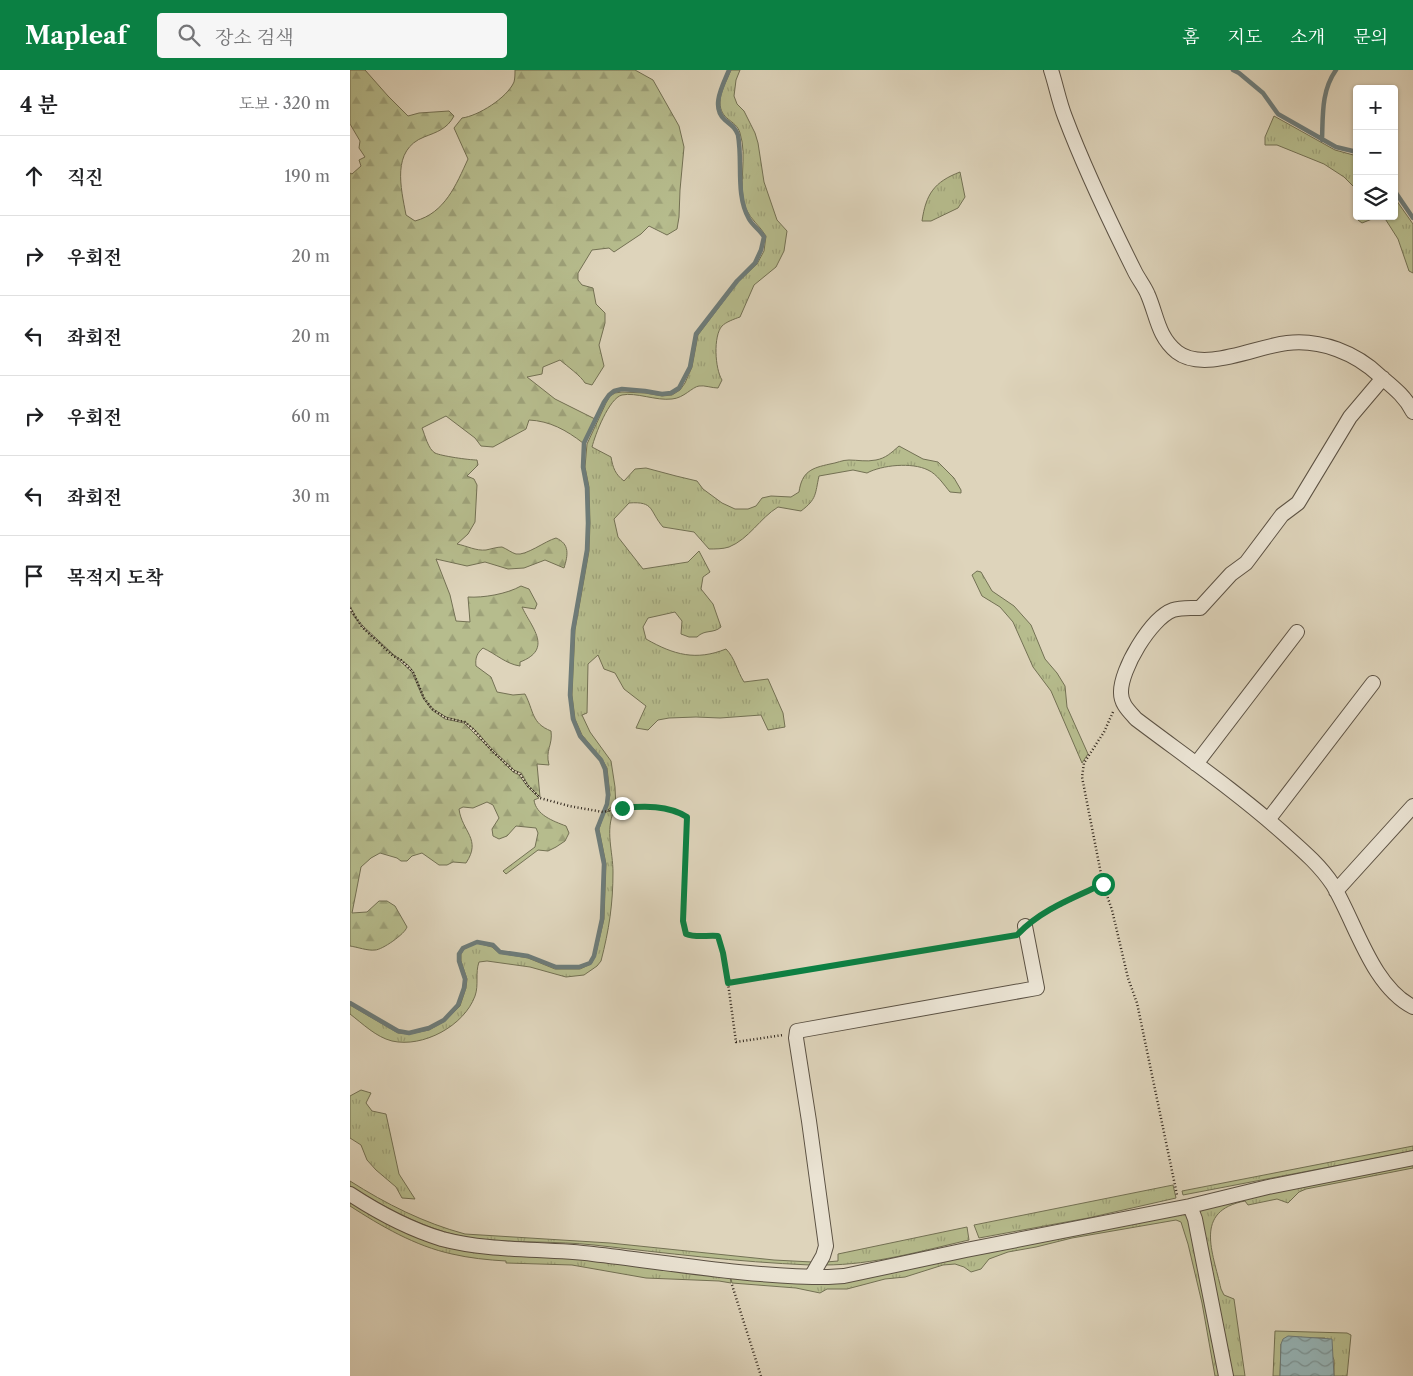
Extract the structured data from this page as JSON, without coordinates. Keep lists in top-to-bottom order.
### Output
{
  "page": {
    "header": "Mapleaf",
    "search": "장소 검색",
    "nav": [
      "홈",
      "지도",
      "소개",
      "문의"
    ],
    "heading": ["4 분", "도보 · 320 m"],
    "map_buttons": ["+", "−"],
    "list": [
      ["직진", "190 m"],
      ["우회전", "20 m"],
      ["좌회전", "20 m"],
      ["우회전", "60 m"],
      ["좌회전", "30 m"],
      "목적지 도착"
    ]
  }
}
